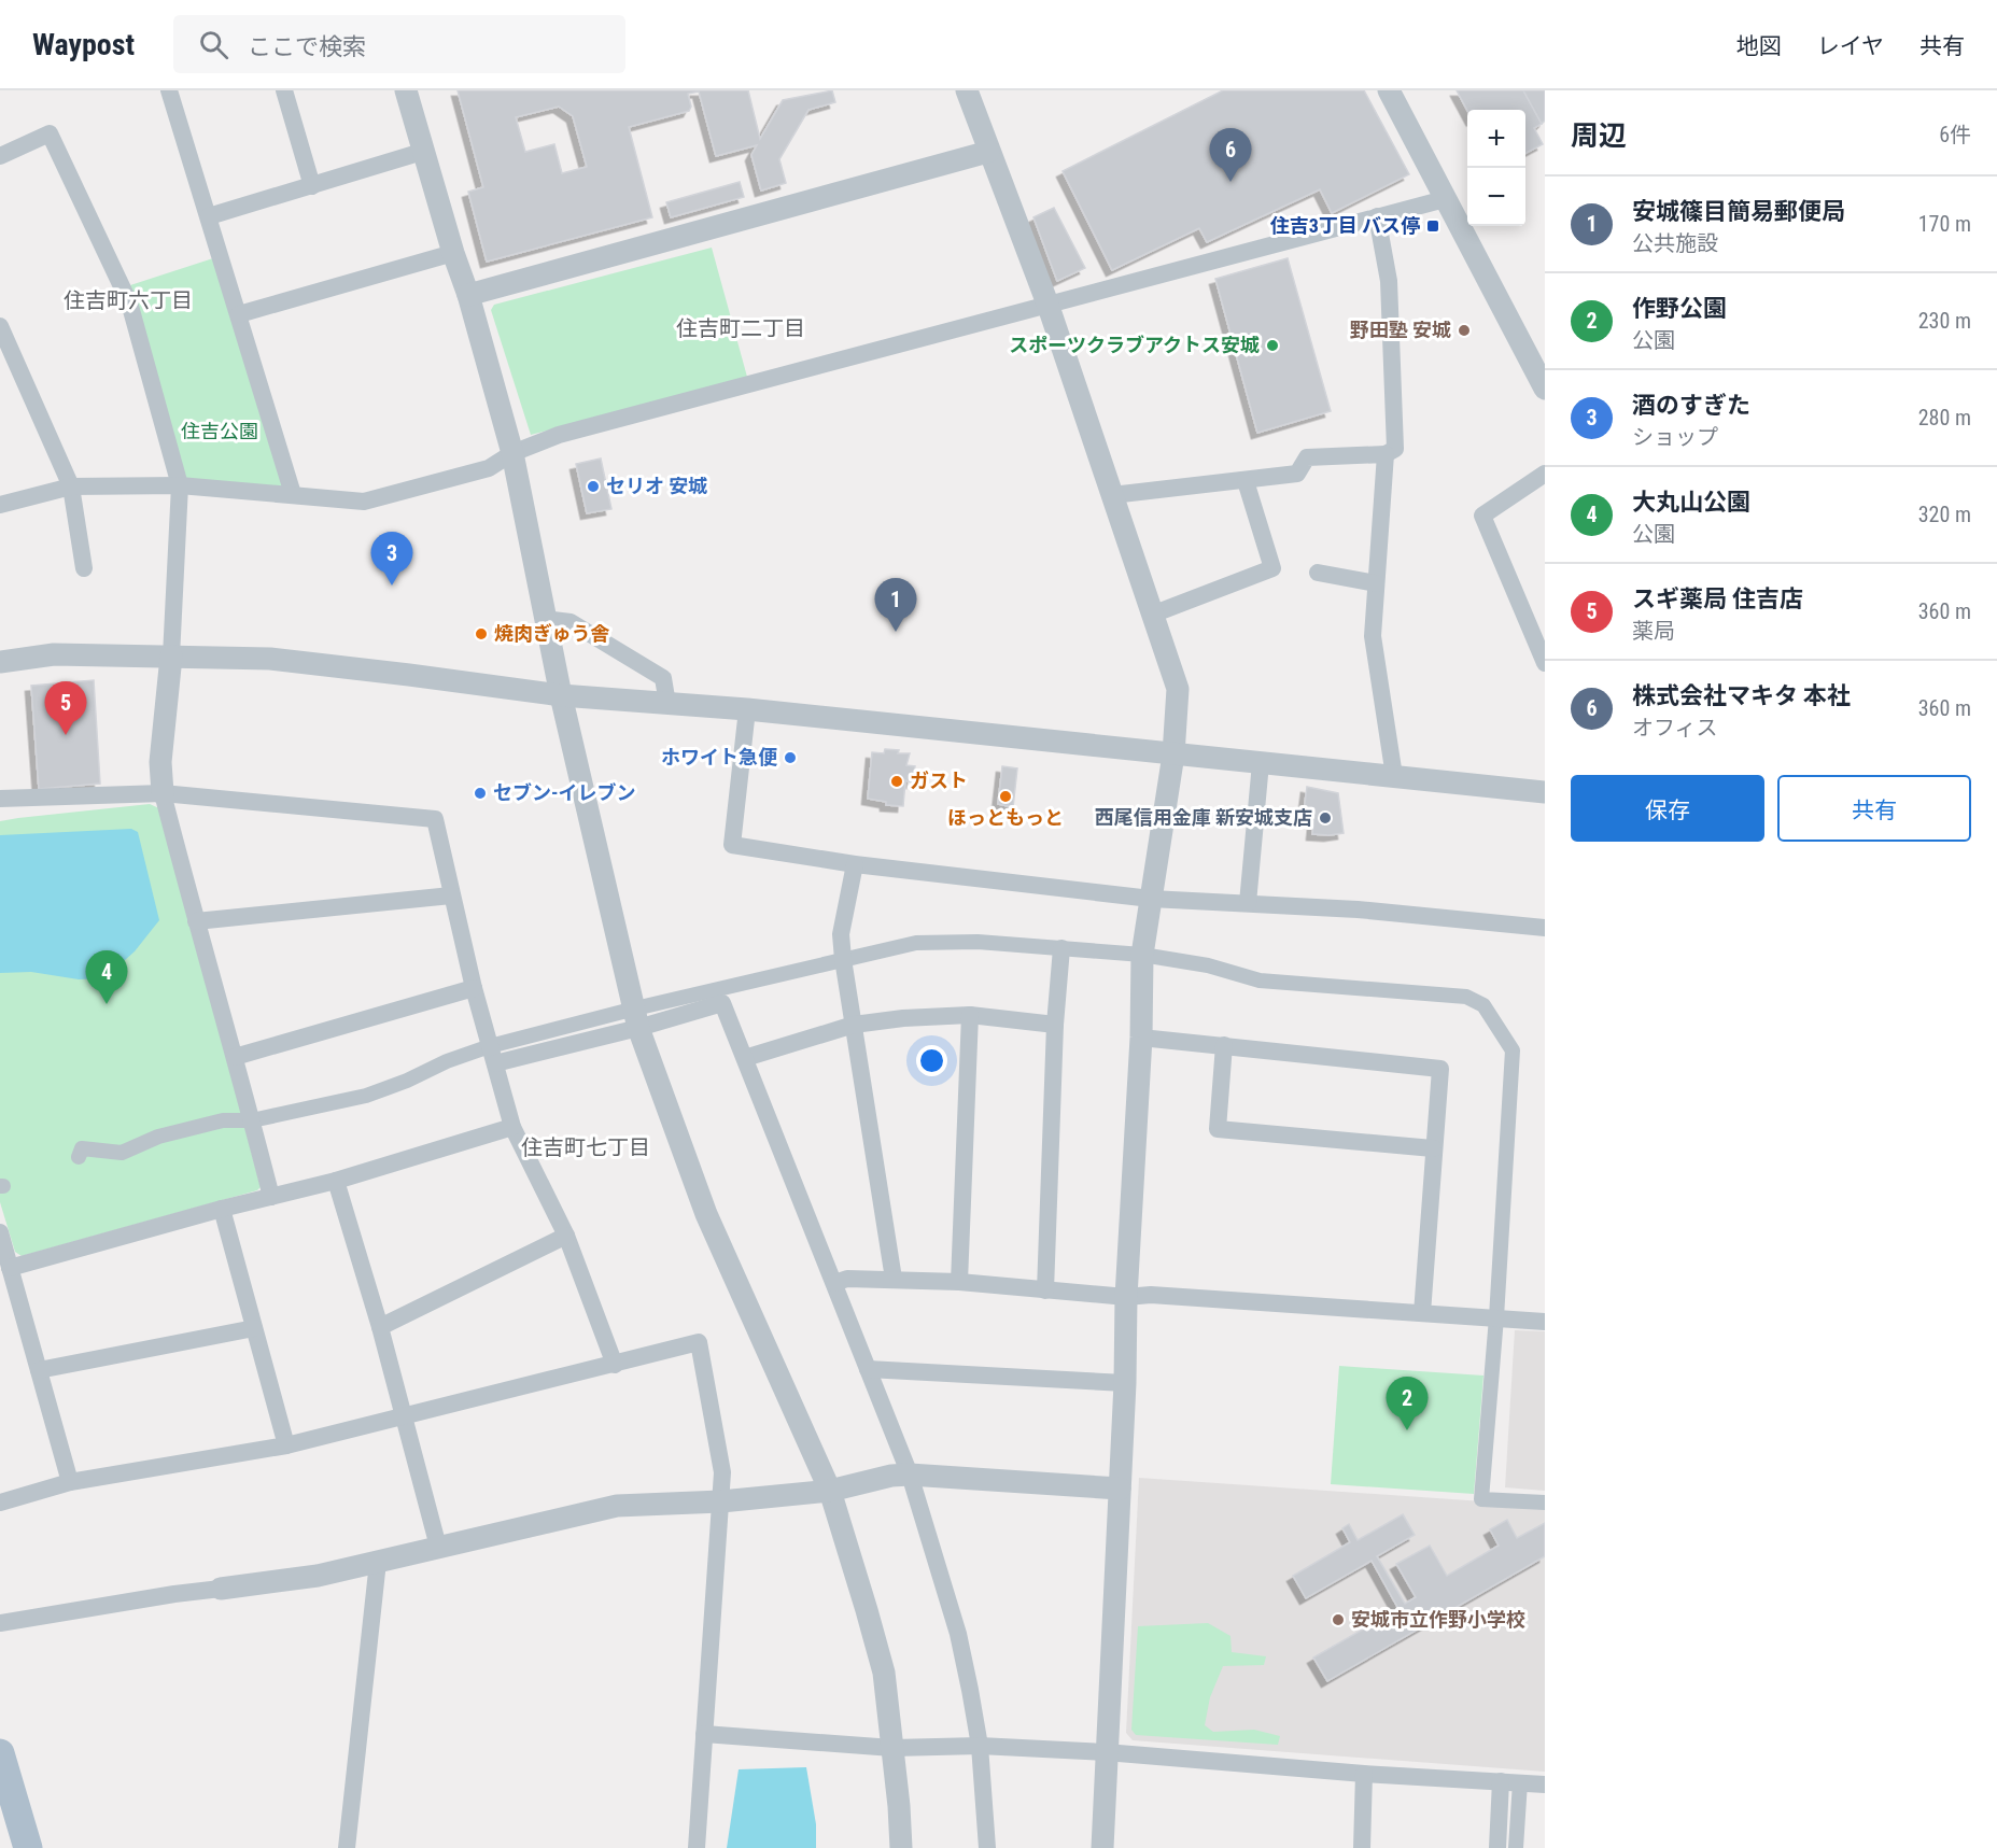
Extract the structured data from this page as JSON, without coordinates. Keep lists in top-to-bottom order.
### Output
{
  "districts": ["住吉町六丁目", "住吉町二丁目", "住吉町七丁目"],
  "parks": ["住吉公園"],
  "places": {
    "transit": ["住吉3丁目 バス停"],
    "other": [
      "野田塾 安城",
      "スポーツクラブアクトス安城",
      "セリオ 安城",
      "焼肉ぎゅう舎",
      "ホワイト急便",
      "ガスト",
      "セブン-イレブン",
      "ほっともっと",
      "西尾信用金庫 新安城支店",
      "安城市立作野小学校"
    ]
  },
  "page": {
    "header": "Waypost",
    "search": "ここで検索",
    "nav": ["地図", "レイヤ", "共有"],
    "heading": ["周辺", "6件"],
    "map_buttons": ["+", "−"],
    "pins": [
      "6",
      "3",
      "1",
      "5",
      "4",
      "2"
    ],
    "list": [
      {
        "mark": "1",
        "name": "安城篠目簡易郵便局",
        "note": "公共施設",
        "value": "170 m"
      },
      {
        "mark": "2",
        "name": "作野公園",
        "note": "公園",
        "value": "230 m"
      },
      {
        "mark": "3",
        "name": "酒のすぎた",
        "note": "ショップ",
        "value": "280 m"
      },
      {
        "mark": "4",
        "name": "大丸山公園",
        "note": "公園",
        "value": "320 m"
      },
      {
        "mark": "5",
        "name": "スギ薬局 住吉店",
        "note": "薬局",
        "value": "360 m"
      },
      {
        "mark": "6",
        "name": "株式会社マキタ 本社",
        "note": "オフィス",
        "value": "360 m"
      }
    ],
    "buttons": ["保存", "共有"]
  }
}
